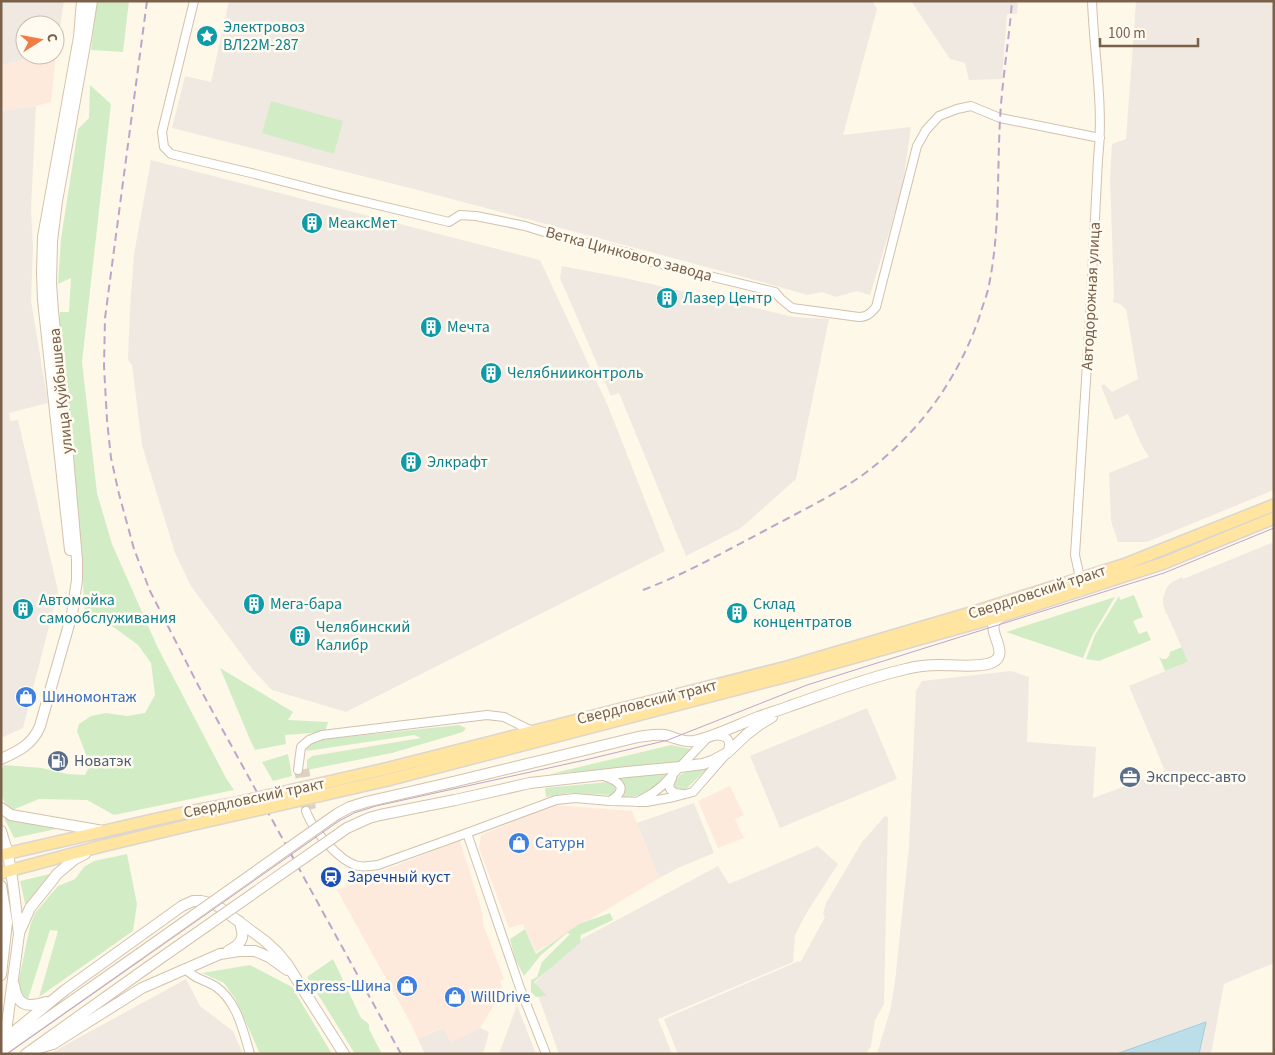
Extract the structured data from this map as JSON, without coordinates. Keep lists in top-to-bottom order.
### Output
{
  "streets": {
    "main road": ["Автодорожная улица", "улица Куйбышева", "Свердловский тракт"],
    "street": ["Ветка Цинкового завода"]
  },
  "crossings": [
    ["Ветка Цинкового завода", "Автодорожная улица"],
    ["Автодорожная улица", "Свердловский тракт"]
  ],
  "places": {
    "place": ["Электровоз ВЛ22М-287"],
    "building": [
      "МеаксМет",
      "Лазер Центр",
      "Мечта",
      "Челябнииконтроль",
      "Элкрафт",
      "Мега-бара",
      "Автомойка самообслуживания",
      "Склад концентратов",
      "Челябинский Калибр"
    ],
    "shop": [
      "Шиномонтаж",
      "Сатурн",
      "Express-Шина",
      "WillDrive"
    ],
    "fuel station": ["Новатэк"],
    "office": ["Экспресс-авто"],
    "station": ["Заречный куст"]
  },
  "scale_bar": "100 m",
  "north": "right"
}
